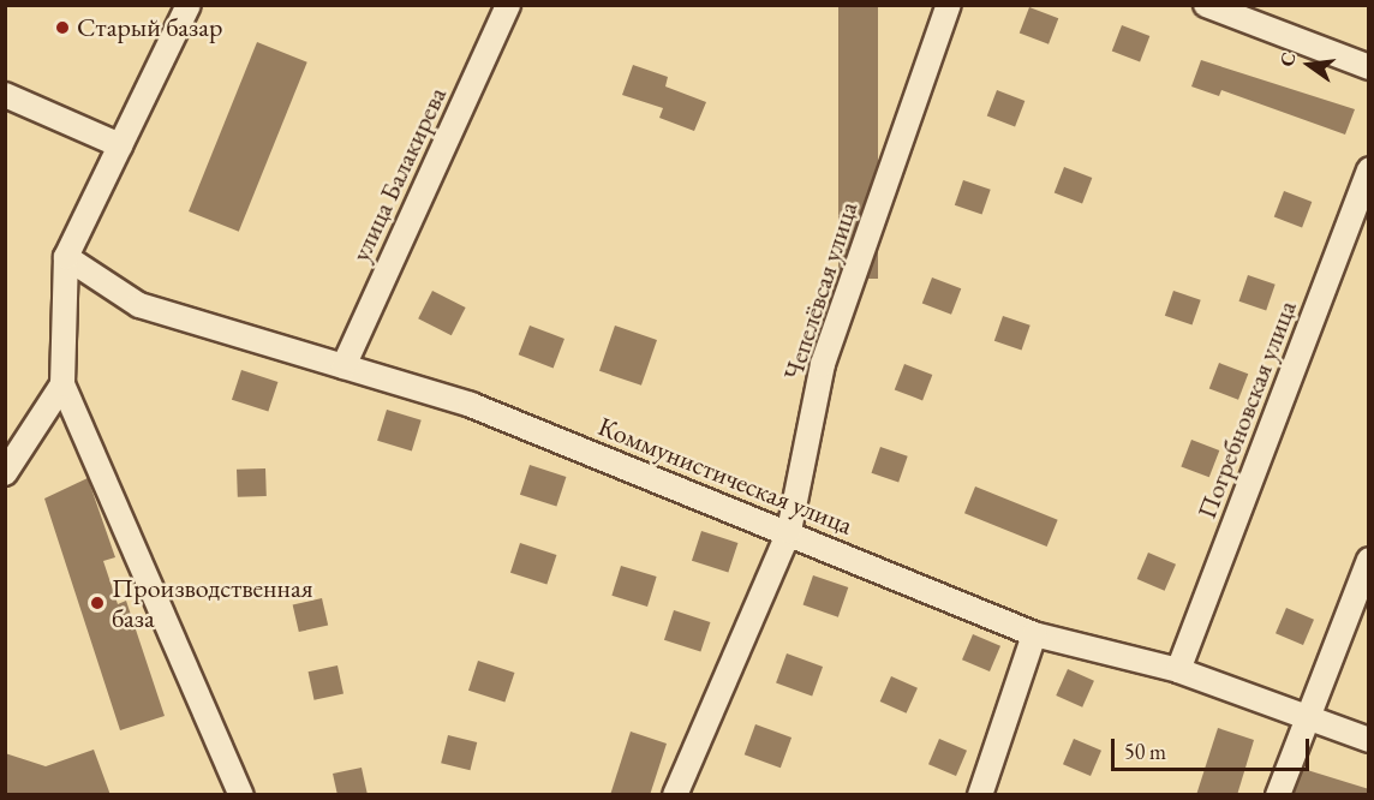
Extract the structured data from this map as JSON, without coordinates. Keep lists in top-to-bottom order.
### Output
{
  "streets": {
    "street": [
      "улица Балакирева",
      "Чепелёвсая улица",
      "Погребновская улица",
      "Коммунистическая улица"
    ]
  },
  "crossings": [
    ["улица Балакирева", "Коммунистическая улица"],
    ["Чепелёвсая улица", "Коммунистическая улица"],
    ["Погребновская улица", "Коммунистическая улица"]
  ],
  "places": ["Старый базар", "Производственная база"],
  "scale_bar": "50 m",
  "north": "left"
}
